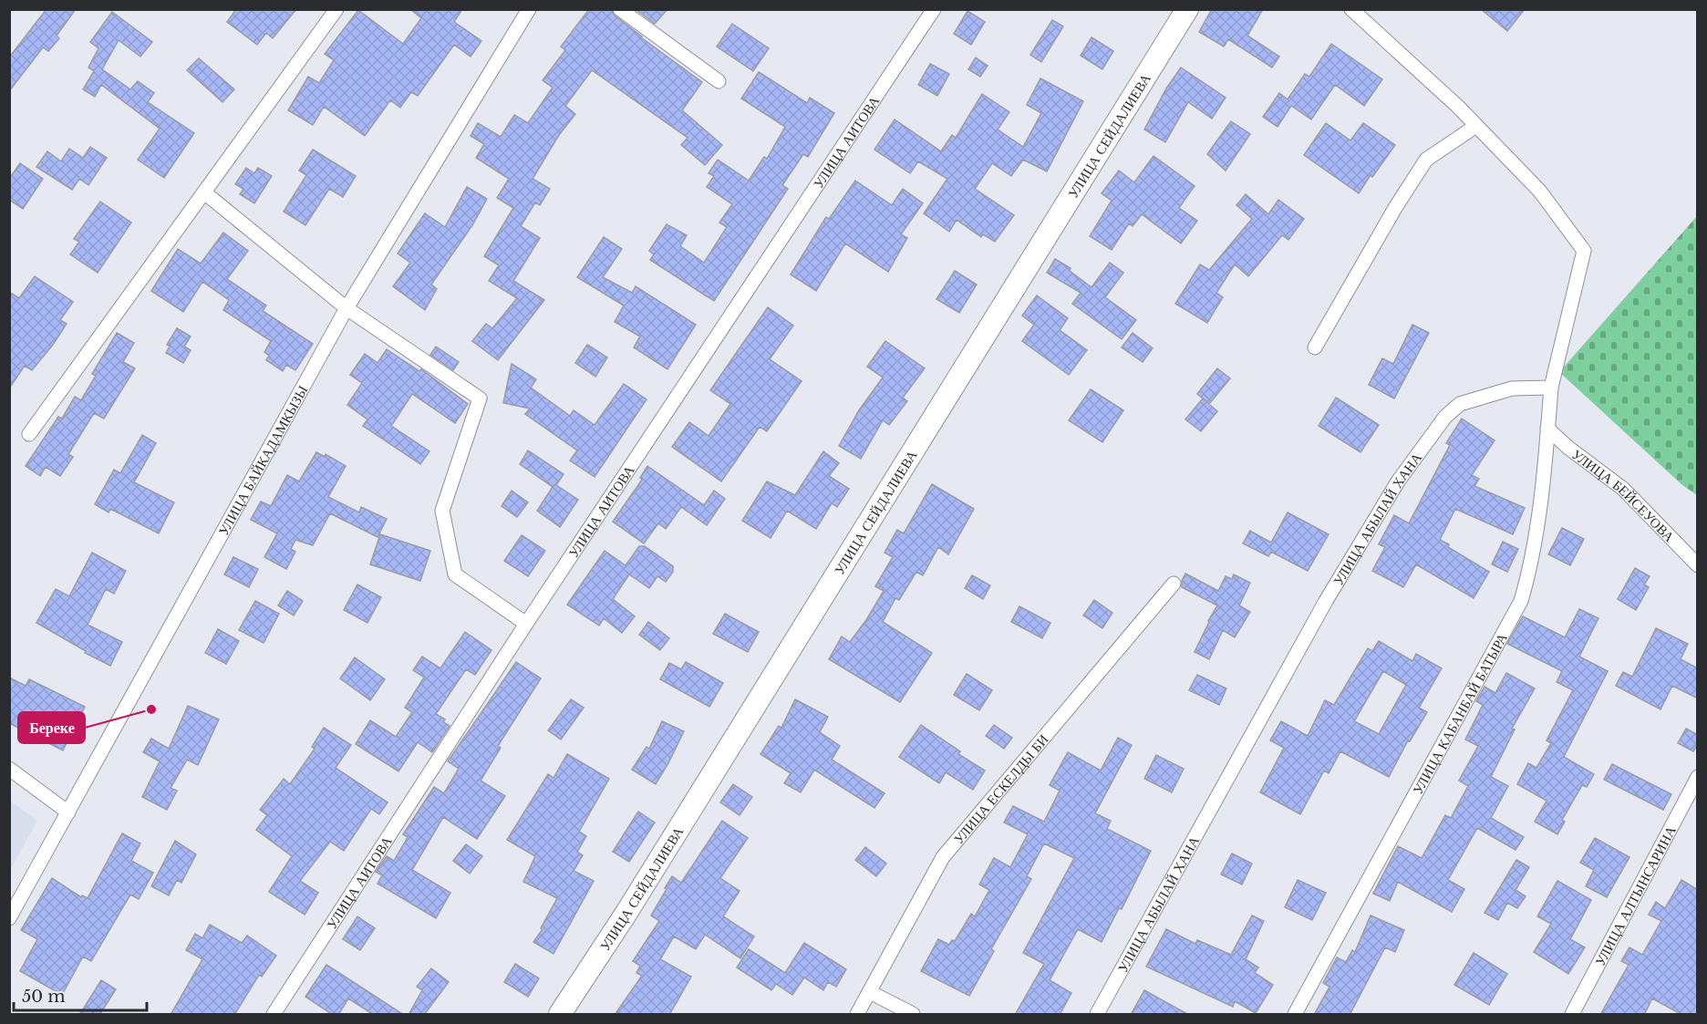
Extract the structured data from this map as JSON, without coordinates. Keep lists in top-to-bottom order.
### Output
{
  "streets": {
    "main road": ["УЛИЦА СЕЙДАЛИЕВА"],
    "street": [
      "УЛИЦА АИТОВА",
      "УЛИЦА БАЙКАДАМКЫЗЫ",
      "УЛИЦА БЕЙСЕУОВА",
      "УЛИЦА АБЫЛАЙ ХАНА",
      "УЛИЦА КАБАНБАЙ БАТЫРА",
      "УЛИЦА ЕСКЕЛДЫ БИ",
      "УЛИЦА АЛТЫНСАРИНА"
    ]
  },
  "crossings": [
    ["УЛИЦА БЕЙСЕУОВА", "УЛИЦА КАБАНБАЙ БАТЫРА"],
    ["УЛИЦА АБЫЛАЙ ХАНА", "УЛИЦА КАБАНБАЙ БАТЫРА"]
  ],
  "places": ["Береке"],
  "scale_bar": "50 m"
}
